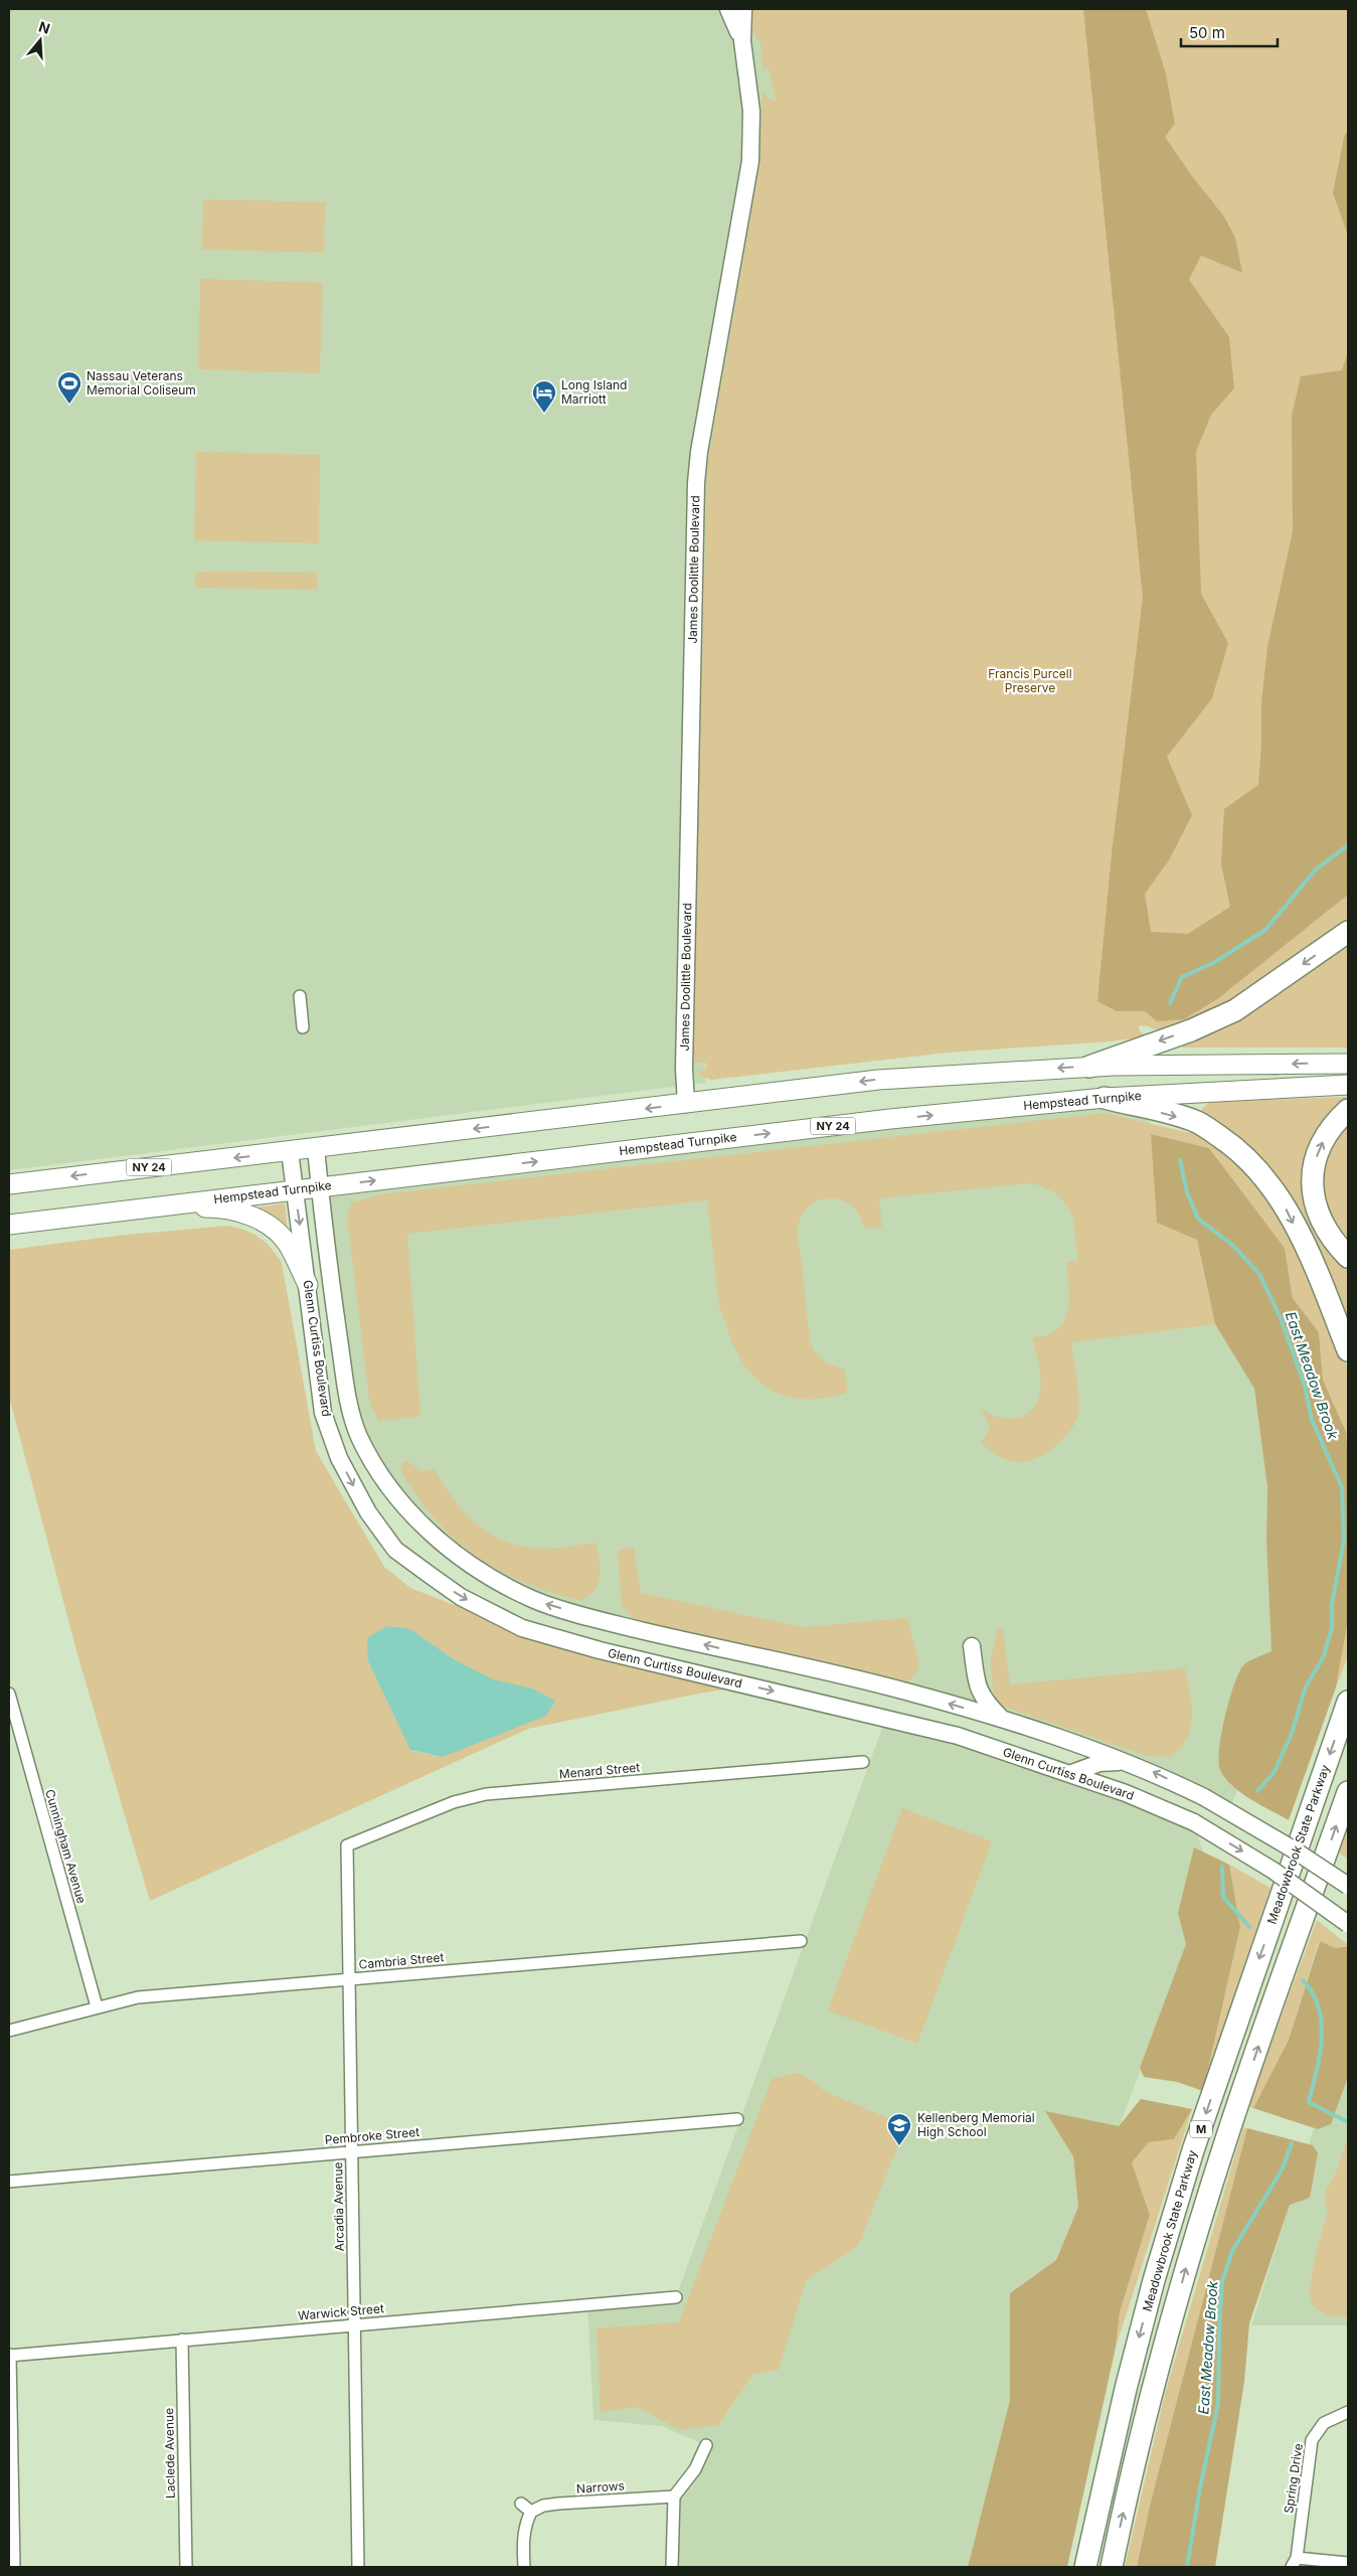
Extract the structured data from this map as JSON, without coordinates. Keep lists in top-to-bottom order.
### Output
{
  "streets": {
    "highway": ["Meadowbrook State Parkway", "M"],
    "main road": [
      "James Doolittle Boulevard",
      "Hempstead Turnpike",
      "NY 24",
      "Glenn Curtiss Boulevard"
    ],
    "street": [
      "Menard Street",
      "Cunningham Avenue",
      "Cambria Street",
      "Pembroke Street",
      "Arcadia Avenue",
      "Warwick Street",
      "Laclede Avenue",
      "Spring Drive",
      "Narrows"
    ]
  },
  "crossings": [
    ["James Doolittle Boulevard", "NY 24"],
    ["Hempstead Turnpike", "Glenn Curtiss Boulevard"],
    ["NY 24", "Glenn Curtiss Boulevard"],
    ["Menard Street", "Arcadia Avenue"],
    ["Cunningham Avenue", "Cambria Street"],
    ["Cambria Street", "Arcadia Avenue"],
    ["Pembroke Street", "Arcadia Avenue"],
    ["Arcadia Avenue", "Warwick Street"],
    ["Warwick Street", "Laclede Avenue"]
  ],
  "water": ["East Meadow Brook"],
  "parks": ["Francis Purcell Preserve"],
  "places": {
    "sports": ["Nassau Veterans Memorial Coliseum"],
    "hotel": ["Long Island Marriott"],
    "school or university": ["Kellenberg Memorial High School"]
  },
  "scale_bar": "50 m",
  "north": "top"
}
